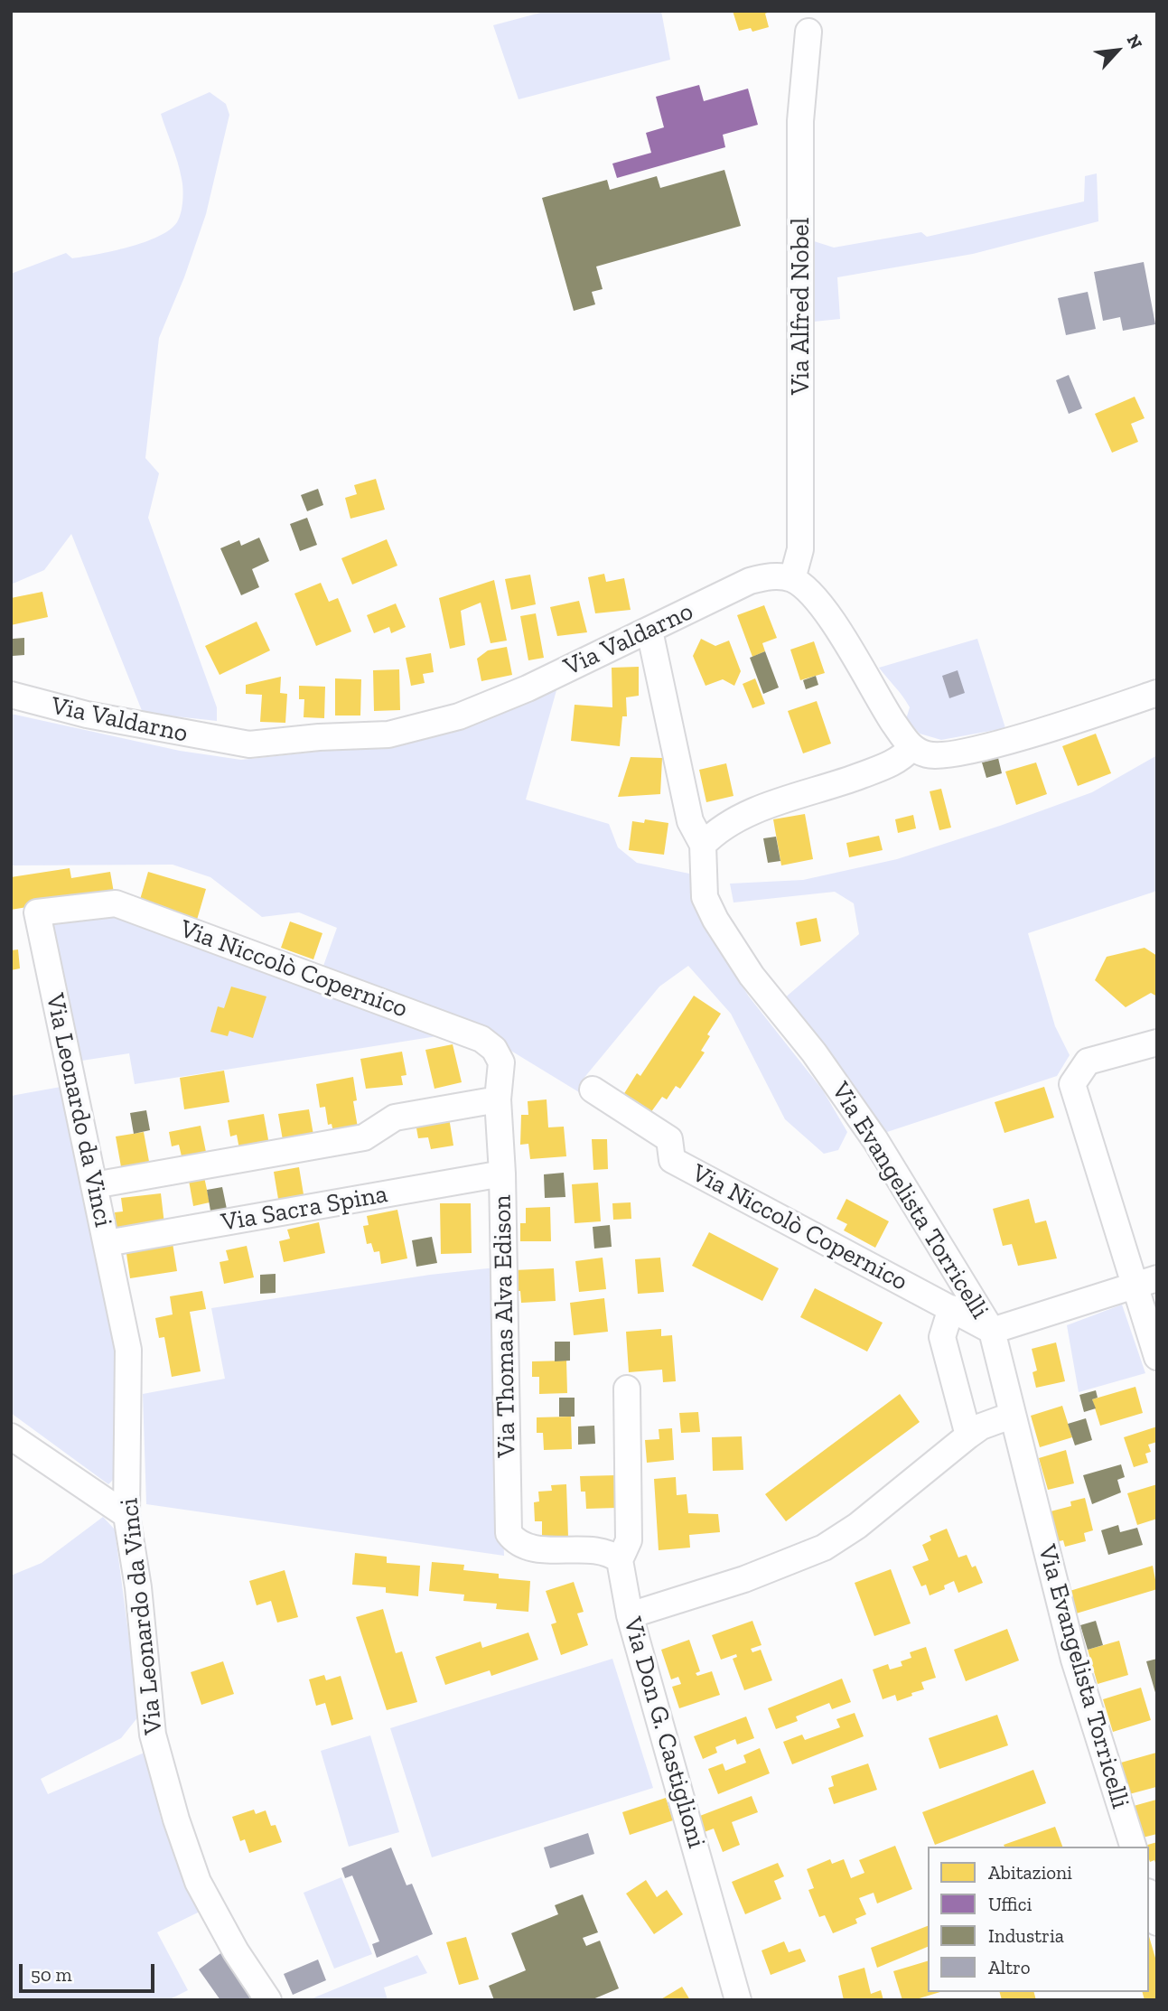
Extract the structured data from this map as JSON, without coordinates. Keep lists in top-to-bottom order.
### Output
{
  "streets": {
    "street": [
      "Via Alfred Nobel",
      "Via Valdarno",
      "Via Niccolò Copernico",
      "Via Leonardo da Vinci",
      "Via Evangelista Torricelli",
      "Via Sacra Spina",
      "Via Thomas Alva Edison",
      "Via Don G. Castiglioni"
    ]
  },
  "crossings": [
    ["Via Alfred Nobel", "Via Valdarno"],
    ["Via Niccolò Copernico", "Via Leonardo da Vinci"],
    ["Via Niccolò Copernico", "Via Evangelista Torricelli"],
    ["Via Niccolò Copernico", "Via Thomas Alva Edison"],
    ["Via Leonardo da Vinci", "Via Sacra Spina"],
    ["Via Sacra Spina", "Via Thomas Alva Edison"],
    ["Via Thomas Alva Edison", "Via Don G. Castiglioni"]
  ],
  "legend": [
    "Abitazioni",
    "Uffici",
    "Industria",
    "Altro"
  ],
  "scale_bar": "50 m",
  "north": "top right"
}
